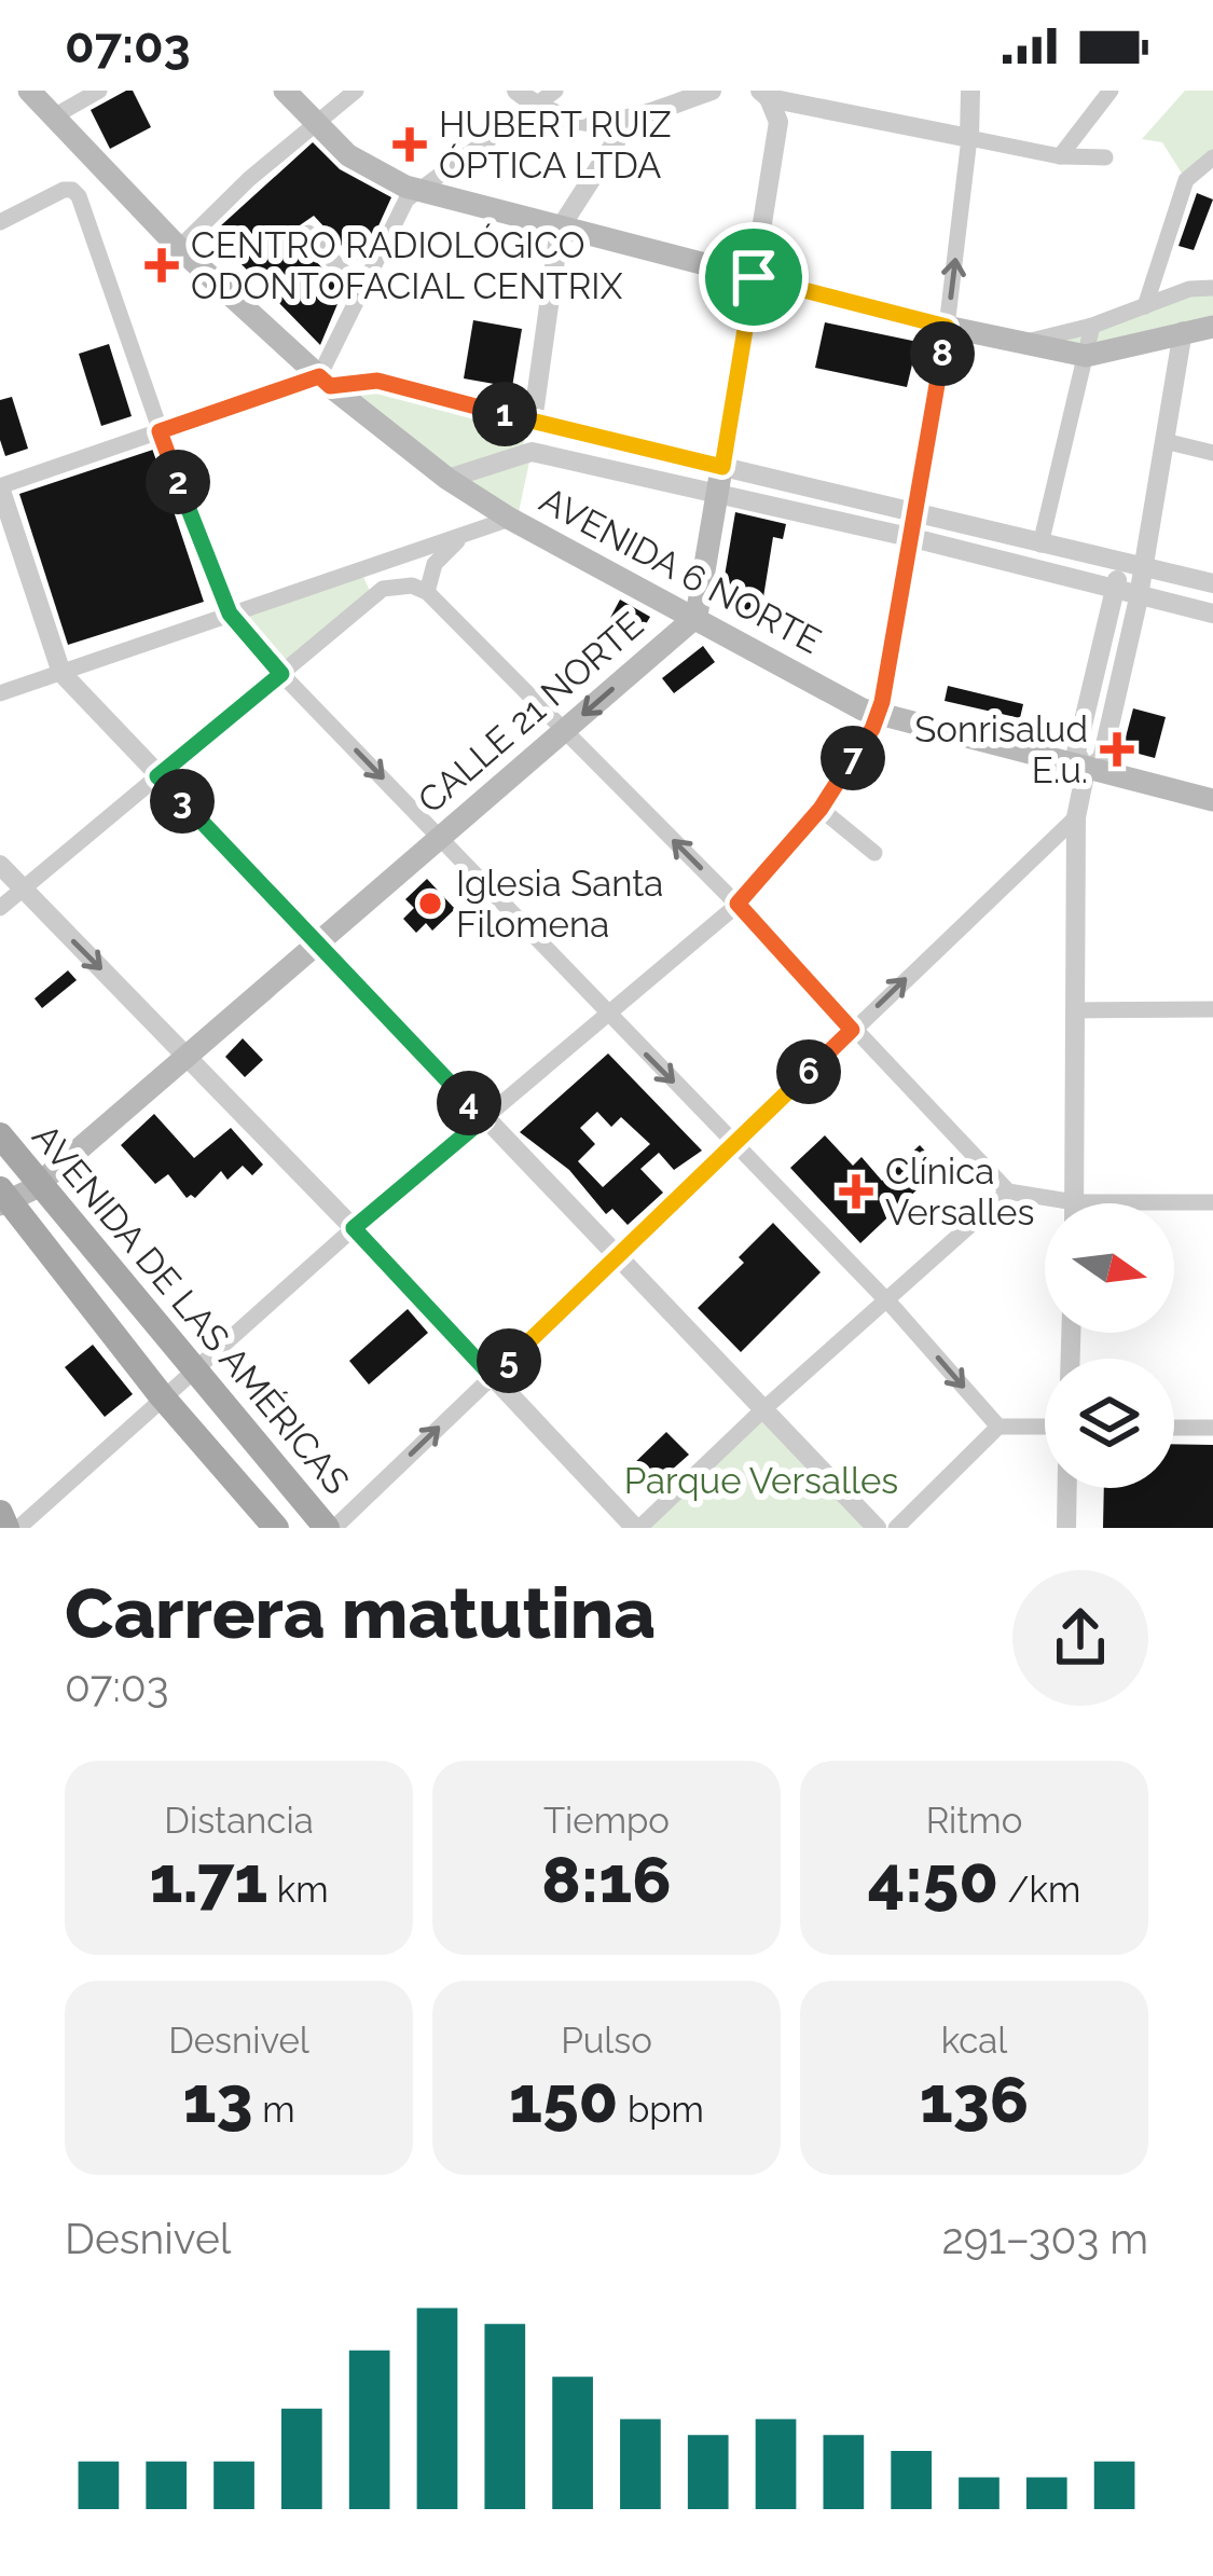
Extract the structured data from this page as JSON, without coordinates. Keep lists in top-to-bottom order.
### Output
{
  "streets": {
    "main road": ["AVENIDA 6 NORTE", "CALLE 21 NORTE", "AVENIDA DE LAS AMÉRICAS"]
  },
  "crossings": [
    ["AVENIDA 6 NORTE", "CALLE 21 NORTE"],
    ["CALLE 21 NORTE", "AVENIDA DE LAS AMÉRICAS"]
  ],
  "parks": ["Parque Versalles"],
  "places": {
    "health": [
      "HUBERT RUIZ ÓPTICA LTDA",
      "CENTRO RADIOLÓGICO ODONTOFACIAL CENTRIX",
      "Sonrisalud E.u.",
      "Clínica Versalles"
    ],
    "other": ["Iglesia Santa Filomena"]
  },
  "north": "right",
  "page": {
    "status": "07:03",
    "pins": [
      "8",
      "1",
      "2",
      "7",
      "3",
      "6",
      "4",
      "5"
    ],
    "heading": ["Carrera matutina", "07:03"],
    "stats": [
      ["Distancia", "1.71 km"],
      ["Tiempo", "8:16"],
      ["Ritmo", "4:50 /km"],
      ["Desnivel", "13 m"],
      ["Pulso", "150 bpm"],
      ["kcal", "136"]
    ],
    "chart": ["Desnivel", "291–303 m"]
  }
}
